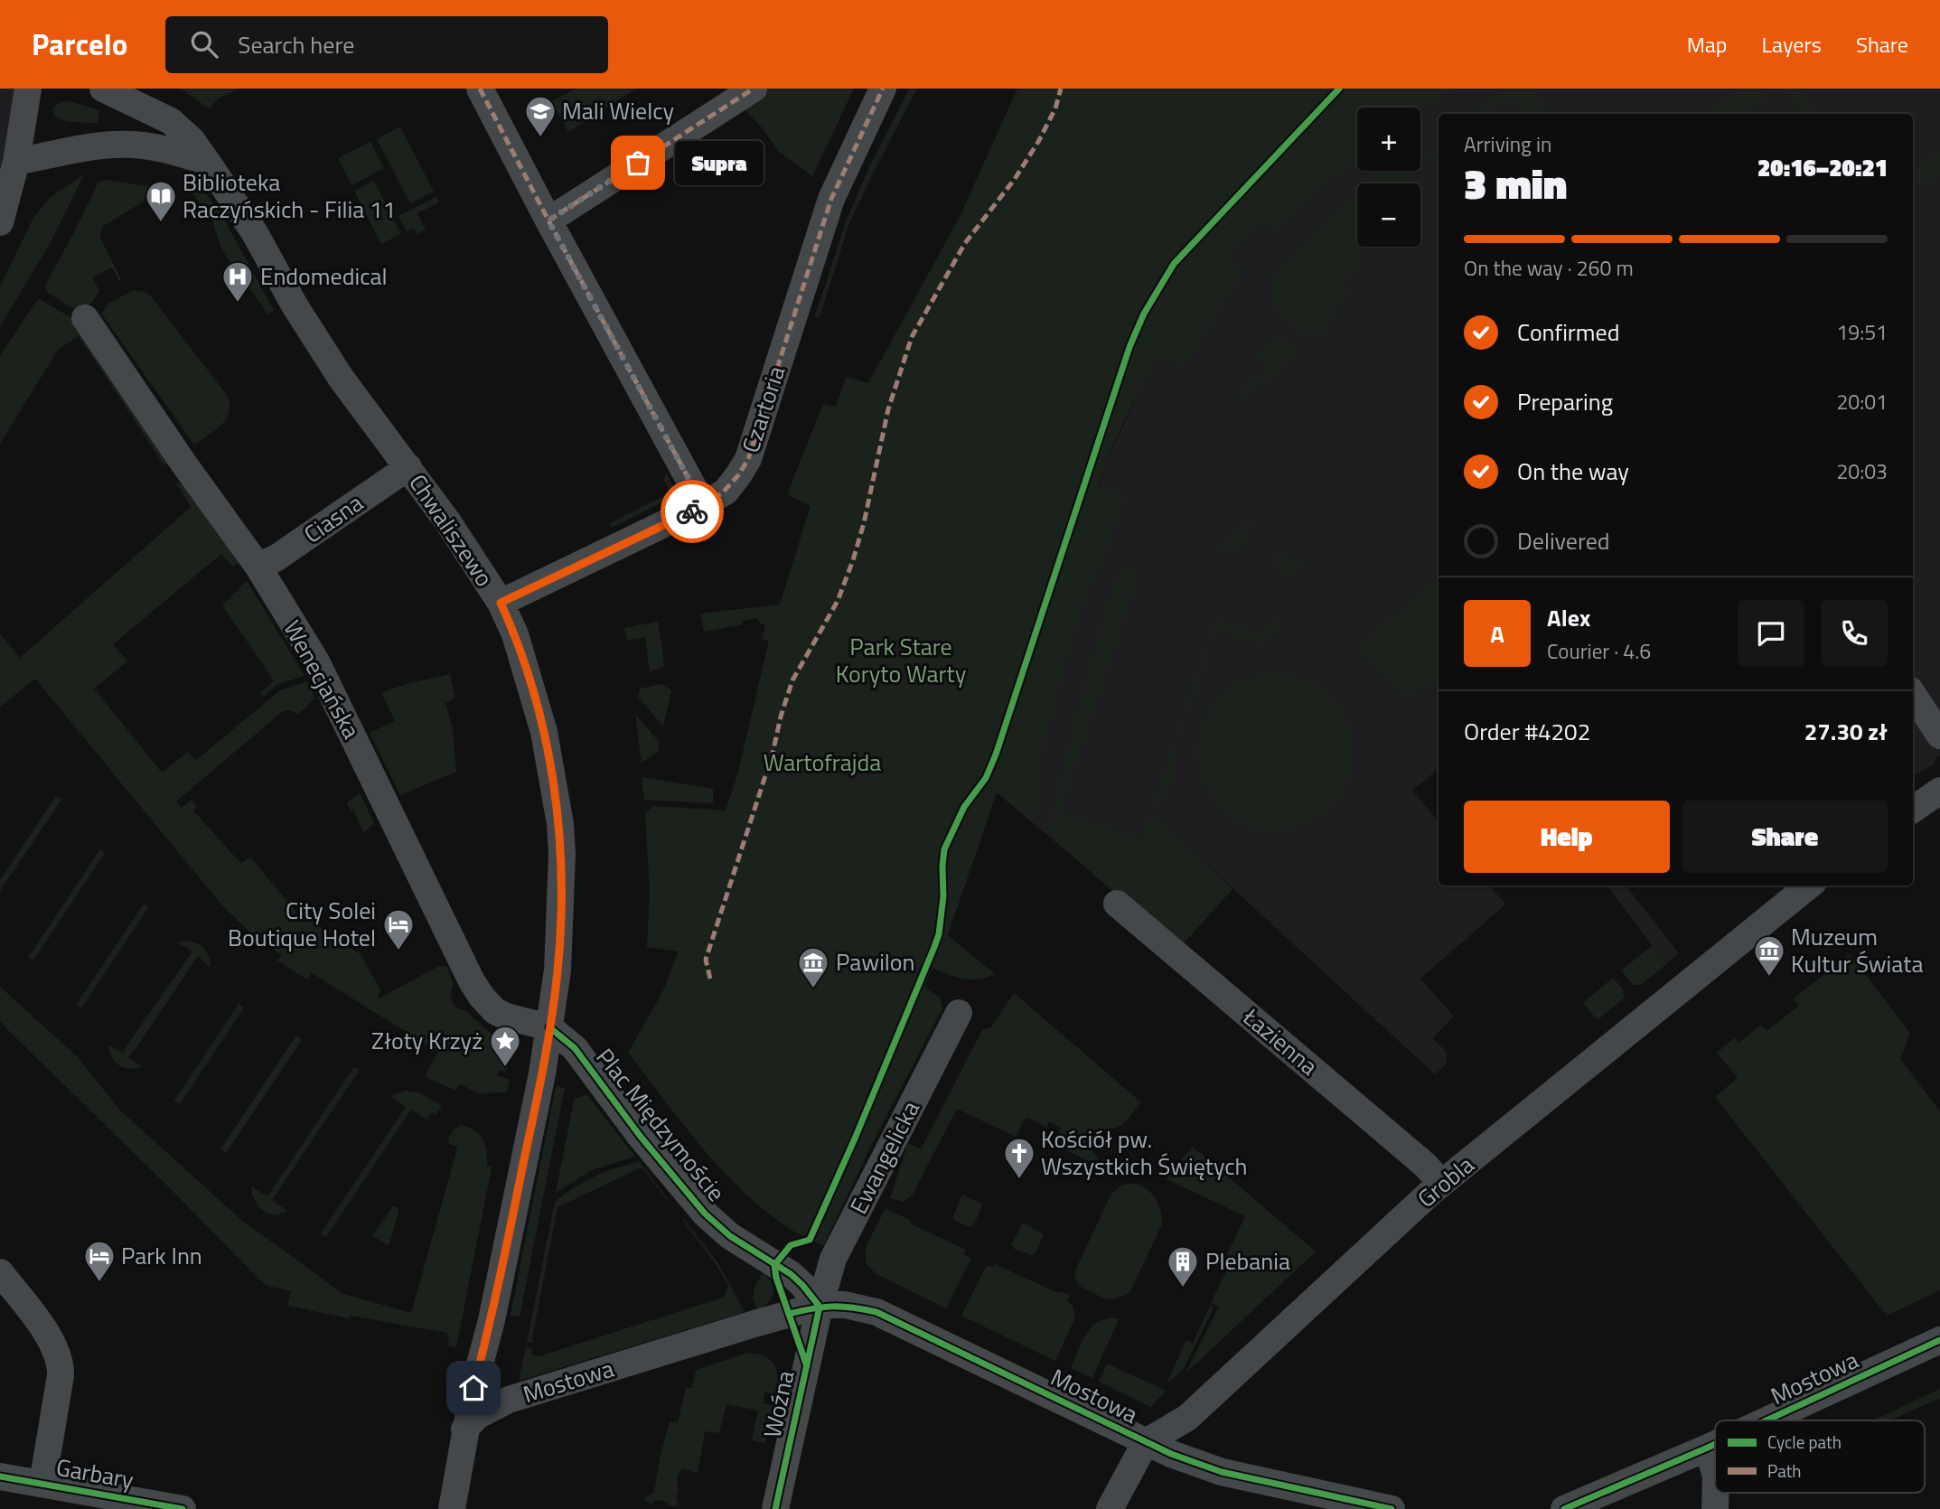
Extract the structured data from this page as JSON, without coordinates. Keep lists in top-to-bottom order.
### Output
{
  "streets": {
    "street": [
      "Czartoria",
      "Ciasna",
      "Chwaliszewo",
      "Wenecjańska",
      "Łazienna",
      "Plac Międzymoście",
      "Ewangelicka",
      "Grobla",
      "Mostowa",
      "Woźna",
      "Garbary"
    ]
  },
  "crossings": [
    ["Czartoria", "Chwaliszewo"],
    ["Ciasna", "Chwaliszewo"],
    ["Ciasna", "Wenecjańska"],
    ["Chwaliszewo", "Wenecjańska"],
    ["Chwaliszewo", "Plac Międzymoście"],
    ["Chwaliszewo", "Mostowa"],
    ["Wenecjańska", "Plac Międzymoście"],
    ["Łazienna", "Grobla"],
    ["Plac Międzymoście", "Ewangelicka"],
    ["Plac Międzymoście", "Mostowa"],
    ["Plac Międzymoście", "Woźna"],
    ["Ewangelicka", "Mostowa"],
    ["Ewangelicka", "Woźna"],
    ["Grobla", "Mostowa"],
    ["Mostowa", "Woźna"]
  ],
  "parks": ["Park Stare Koryto Warty", "Wartofrajda"],
  "places": {
    "school or university": ["Mali Wielcy"],
    "other": ["Supra"],
    "library": ["Biblioteka Raczyńskich - Filia 11"],
    "hospital": ["Endomedical"],
    "hotel": ["City Solei Boutique Hotel", "Park Inn"],
    "museum": ["Muzeum Kultur Świata", "Pawilon"],
    "place": ["Złoty Krzyż"],
    "church": ["Kościół pw. Wszystkich Świętych"],
    "building": ["Plebania"]
  },
  "legend": ["Cycle path", "Path"],
  "page": {
    "header": "Parcelo",
    "search": "Search here",
    "nav": ["Map", "Layers", "Share"],
    "map_buttons": ["+", "−"],
    "heading": ["3 min", "Arriving in", "20:16–20:21"],
    "panel": [
      "Alex",
      "Courier · 4.6",
      "Order #4202",
      "27.30 zł"
    ],
    "bubble": "Supra",
    "bar": "On the way · 260 m",
    "list": [
      ["Confirmed", "19:51"],
      ["Preparing", "20:01"],
      ["On the way", "20:03"],
      "Delivered"
    ],
    "round": "A",
    "buttons": ["Help", "Share"]
  }
}
